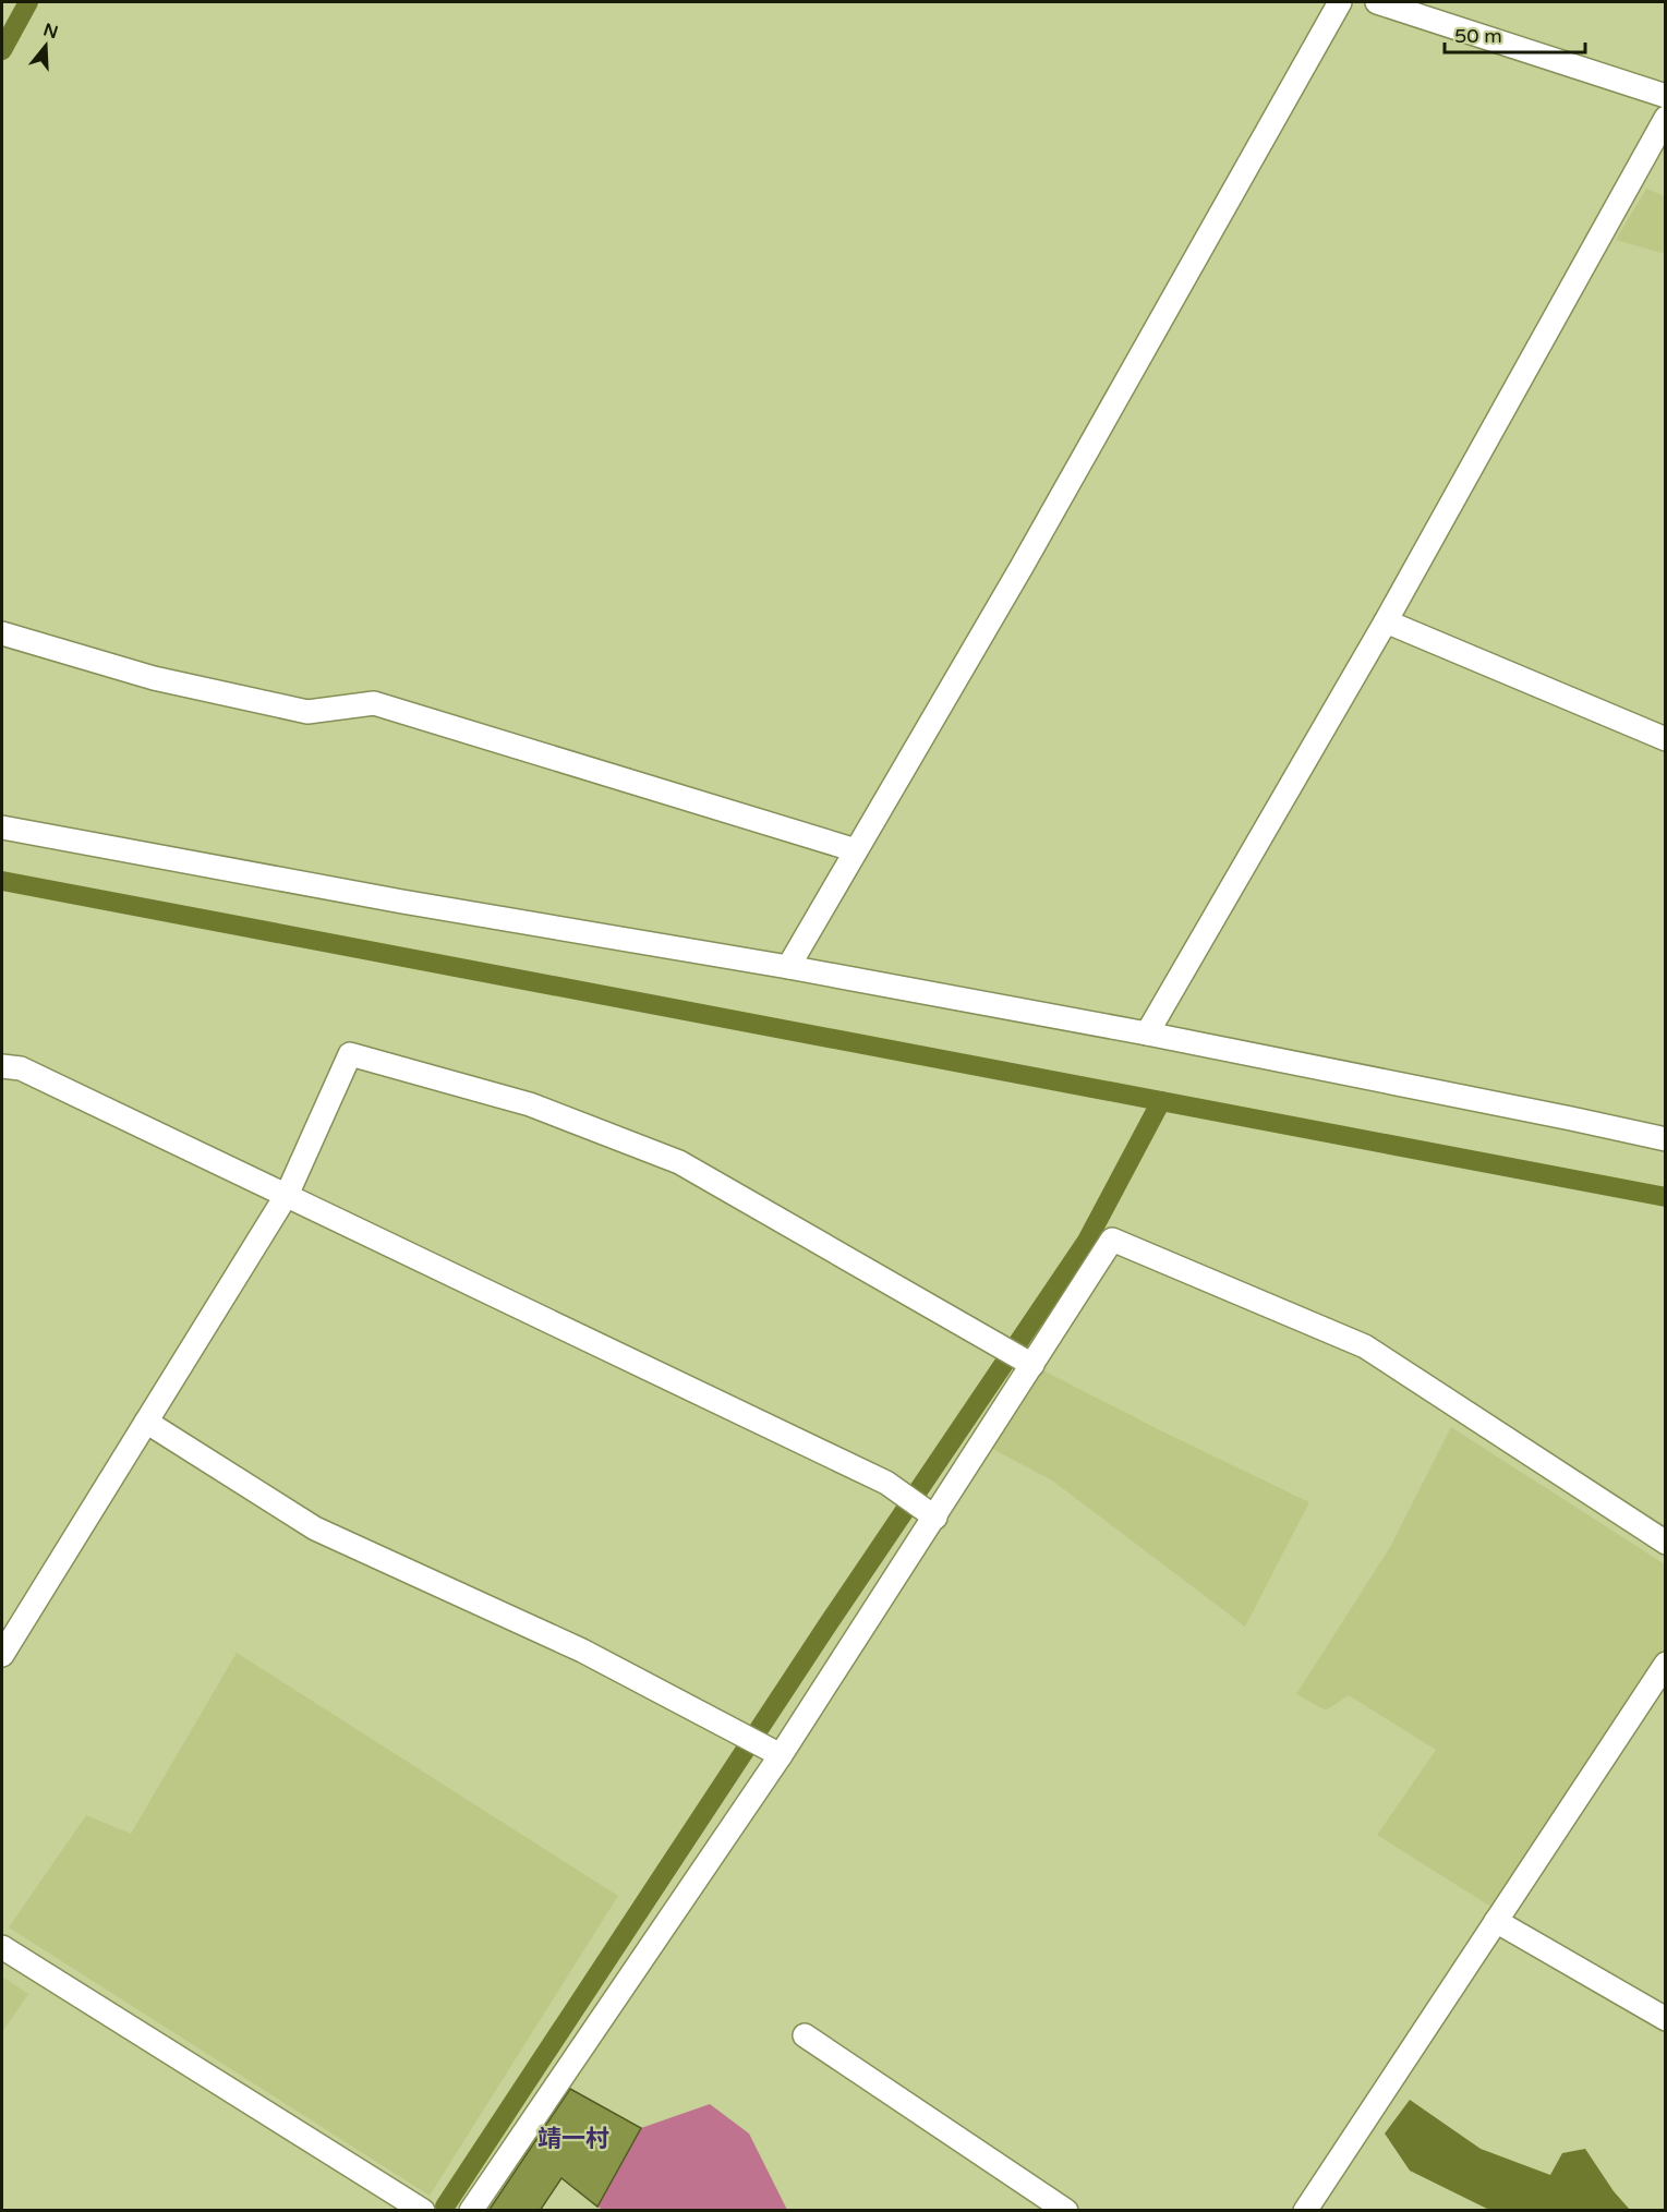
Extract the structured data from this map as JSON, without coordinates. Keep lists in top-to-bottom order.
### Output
{
  "districts": ["靖一村"],
  "scale_bar": "50 m",
  "north": "top"
}
